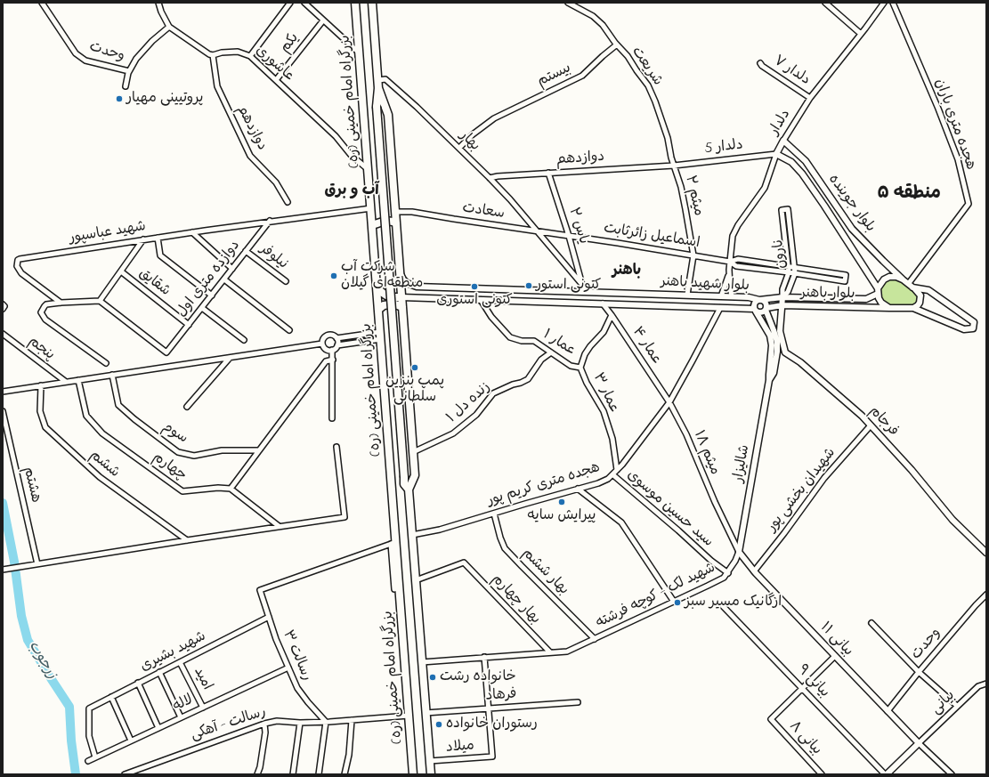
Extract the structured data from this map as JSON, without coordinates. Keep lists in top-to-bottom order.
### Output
{
  "streets": {
    "highway": ["بزرگراه امام خمینی (ره)"],
    "street": [
      "یکم",
      "وحدت",
      "عاشوری",
      "شریعت",
      "دلدار ۷",
      "بیستم",
      "دلدار",
      "هجده متری باران",
      "دوازدهم",
      "بهار",
      "دلدار 5",
      "میثم ۲",
      "بلوار جوینده",
      "سعادت",
      "یاس ۲",
      "شهید عباسپور",
      "اسماعیل زائرثابت",
      "نارون",
      "نیلوفر",
      "دوازده متری اول",
      "شقایق",
      "بلوار شهید باهنر",
      "بلوار باهنر",
      "عمار ۱",
      "عمار ۴",
      "پنجم",
      "عمار ۳",
      "زنده دل ۱",
      "فرجام",
      "سوم",
      "میثم ۱۸",
      "شالیزار",
      "ششم",
      "چهارم",
      "هشتم",
      "هجده متری کریم پور",
      "شهیدان بخشی پور",
      "سید حسین موسوی",
      "بهار ششم",
      "شهید لک - کوچه فرشته",
      "بهار چهارم",
      "بیانی ۱۱",
      "شهید بشیری",
      "رسالت ۳",
      "امید",
      "بیانی ۹",
      "فرهاد",
      "بیانی",
      "لاله",
      "رسالت - آهکی",
      "بیانی ۸",
      "میلاد"
    ]
  },
  "crossings": [
    ["یکم", "عاشوری"],
    ["وحدت", "بیانی ۱۱"],
    ["عاشوری", "بزرگراه امام خمینی (ره)"],
    ["عاشوری", "دوازدهم"],
    ["شریعت", "بیستم"],
    ["شریعت", "دوازدهم"],
    ["شریعت", "دلدار 5"],
    ["شریعت", "میثم ۲"],
    ["دلدار ۷", "دلدار"],
    ["بیستم", "بهار"],
    ["بزرگراه امام خمینی (ره)", "بهار"],
    ["بزرگراه امام خمینی (ره)", "سعادت"],
    ["بزرگراه امام خمینی (ره)", "شهید عباسپور"],
    ["بزرگراه امام خمینی (ره)", "بلوار شهید باهنر"],
    ["بزرگراه امام خمینی (ره)", "زنده دل ۱"],
    ["بزرگراه امام خمینی (ره)", "هجده متری کریم پور"],
    ["بزرگراه امام خمینی (ره)", "شهید لک - کوچه فرشته"],
    ["بزرگراه امام خمینی (ره)", "بهار چهارم"],
    ["بزرگراه امام خمینی (ره)", "رسالت ۳"],
    ["بزرگراه امام خمینی (ره)", "فرهاد"],
    ["بزرگراه امام خمینی (ره)", "رسالت - آهکی"],
    ["بزرگراه امام خمینی (ره)", "میلاد"],
    ["دلدار", "دلدار 5"],
    ["دلدار", "بلوار جوینده"],
    ["دلدار", "اسماعیل زائرثابت"],
    ["هجده متری باران", "بلوار جوینده"],
    ["هجده متری باران", "بلوار باهنر"],
    ["دوازدهم", "بهار"],
    ["دوازدهم", "دلدار 5"],
    ["دوازدهم", "میثم ۲"],
    ["دوازدهم", "یاس ۲"],
    ["بهار", "سعادت"],
    ["بهار", "یاس ۲"],
    ["بهار", "بلوار شهید باهنر"],
    ["دلدار 5", "میثم ۲"],
    ["دلدار 5", "بلوار جوینده"],
    ["میثم ۲", "اسماعیل زائرثابت"],
    ["میثم ۲", "بلوار شهید باهنر"],
    ["بلوار جوینده", "بلوار باهنر"],
    ["سعادت", "یاس ۲"],
    ["سعادت", "اسماعیل زائرثابت"],
    ["یاس ۲", "اسماعیل زائرثابت"],
    ["یاس ۲", "بلوار شهید باهنر"],
    ["شهید عباسپور", "دوازده متری اول"],
    ["نارون", "بلوار باهنر"],
    ["نیلوفر", "دوازده متری اول"],
    ["دوازده متری اول", "شقایق"],
    ["بلوار شهید باهنر", "بلوار باهنر"],
    ["بلوار شهید باهنر", "عمار ۱"],
    ["بلوار شهید باهنر", "عمار ۴"],
    ["بلوار شهید باهنر", "شالیزار"],
    ["بلوار شهید باهنر", "هجده متری کریم پور"],
    ["بلوار باهنر", "شالیزار"],
    ["عمار ۱", "عمار ۳"],
    ["عمار ۱", "زنده دل ۱"],
    ["عمار ۴", "عمار ۳"],
    ["عمار ۴", "میثم ۱۸"],
    ["عمار ۴", "هجده متری کریم پور"],
    ["عمار ۳", "هجده متری کریم پور"],
    ["فرجام", "شهیدان بخشی پور"],
    ["میثم ۱۸", "شالیزار"],
    ["میثم ۱۸", "هجده متری کریم پور"],
    ["میثم ۱۸", "شهید لک - کوچه فرشته"],
    ["میثم ۱۸", "بیانی ۱۱"],
    ["شالیزار", "شهید لک - کوچه فرشته"],
    ["شالیزار", "بیانی ۱۱"],
    ["هجده متری کریم پور", "سید حسین موسوی"],
    ["هجده متری کریم پور", "بهار ششم"],
    ["شهیدان بخشی پور", "بیانی ۱۱"],
    ["سید حسین موسوی", "شهید لک - کوچه فرشته"],
    ["بهار ششم", "شهید لک - کوچه فرشته"],
    ["شهید لک - کوچه فرشته", "بهار چهارم"],
    ["شهید لک - کوچه فرشته", "بیانی ۱۱"],
    ["بیانی ۱۱", "بیانی"],
    ["شهید بشیری", "رسالت ۳"],
    ["شهید بشیری", "امید"],
    ["شهید بشیری", "لاله"],
    ["رسالت ۳", "لاله"],
    ["رسالت ۳", "رسالت - آهکی"],
    ["امید", "لاله"],
    ["بیانی ۹", "بیانی ۸"],
    ["فرهاد", "میلاد"]
  ],
  "districts": ["آب و برق", "منطقه ۵", "باهنر"],
  "water": ["زرجوب"],
  "places": [
    "پروتیینی مهیار",
    "شرکت آب منطقه‌ای گیلان",
    "کتونی استور",
    "کتونی استوری",
    "پمپ بنزین سلطانی",
    "پیرایش سایه",
    "ارگانیک مسیر سبز",
    "خانواده رشت",
    "رستوران خانواده"
  ]
}
